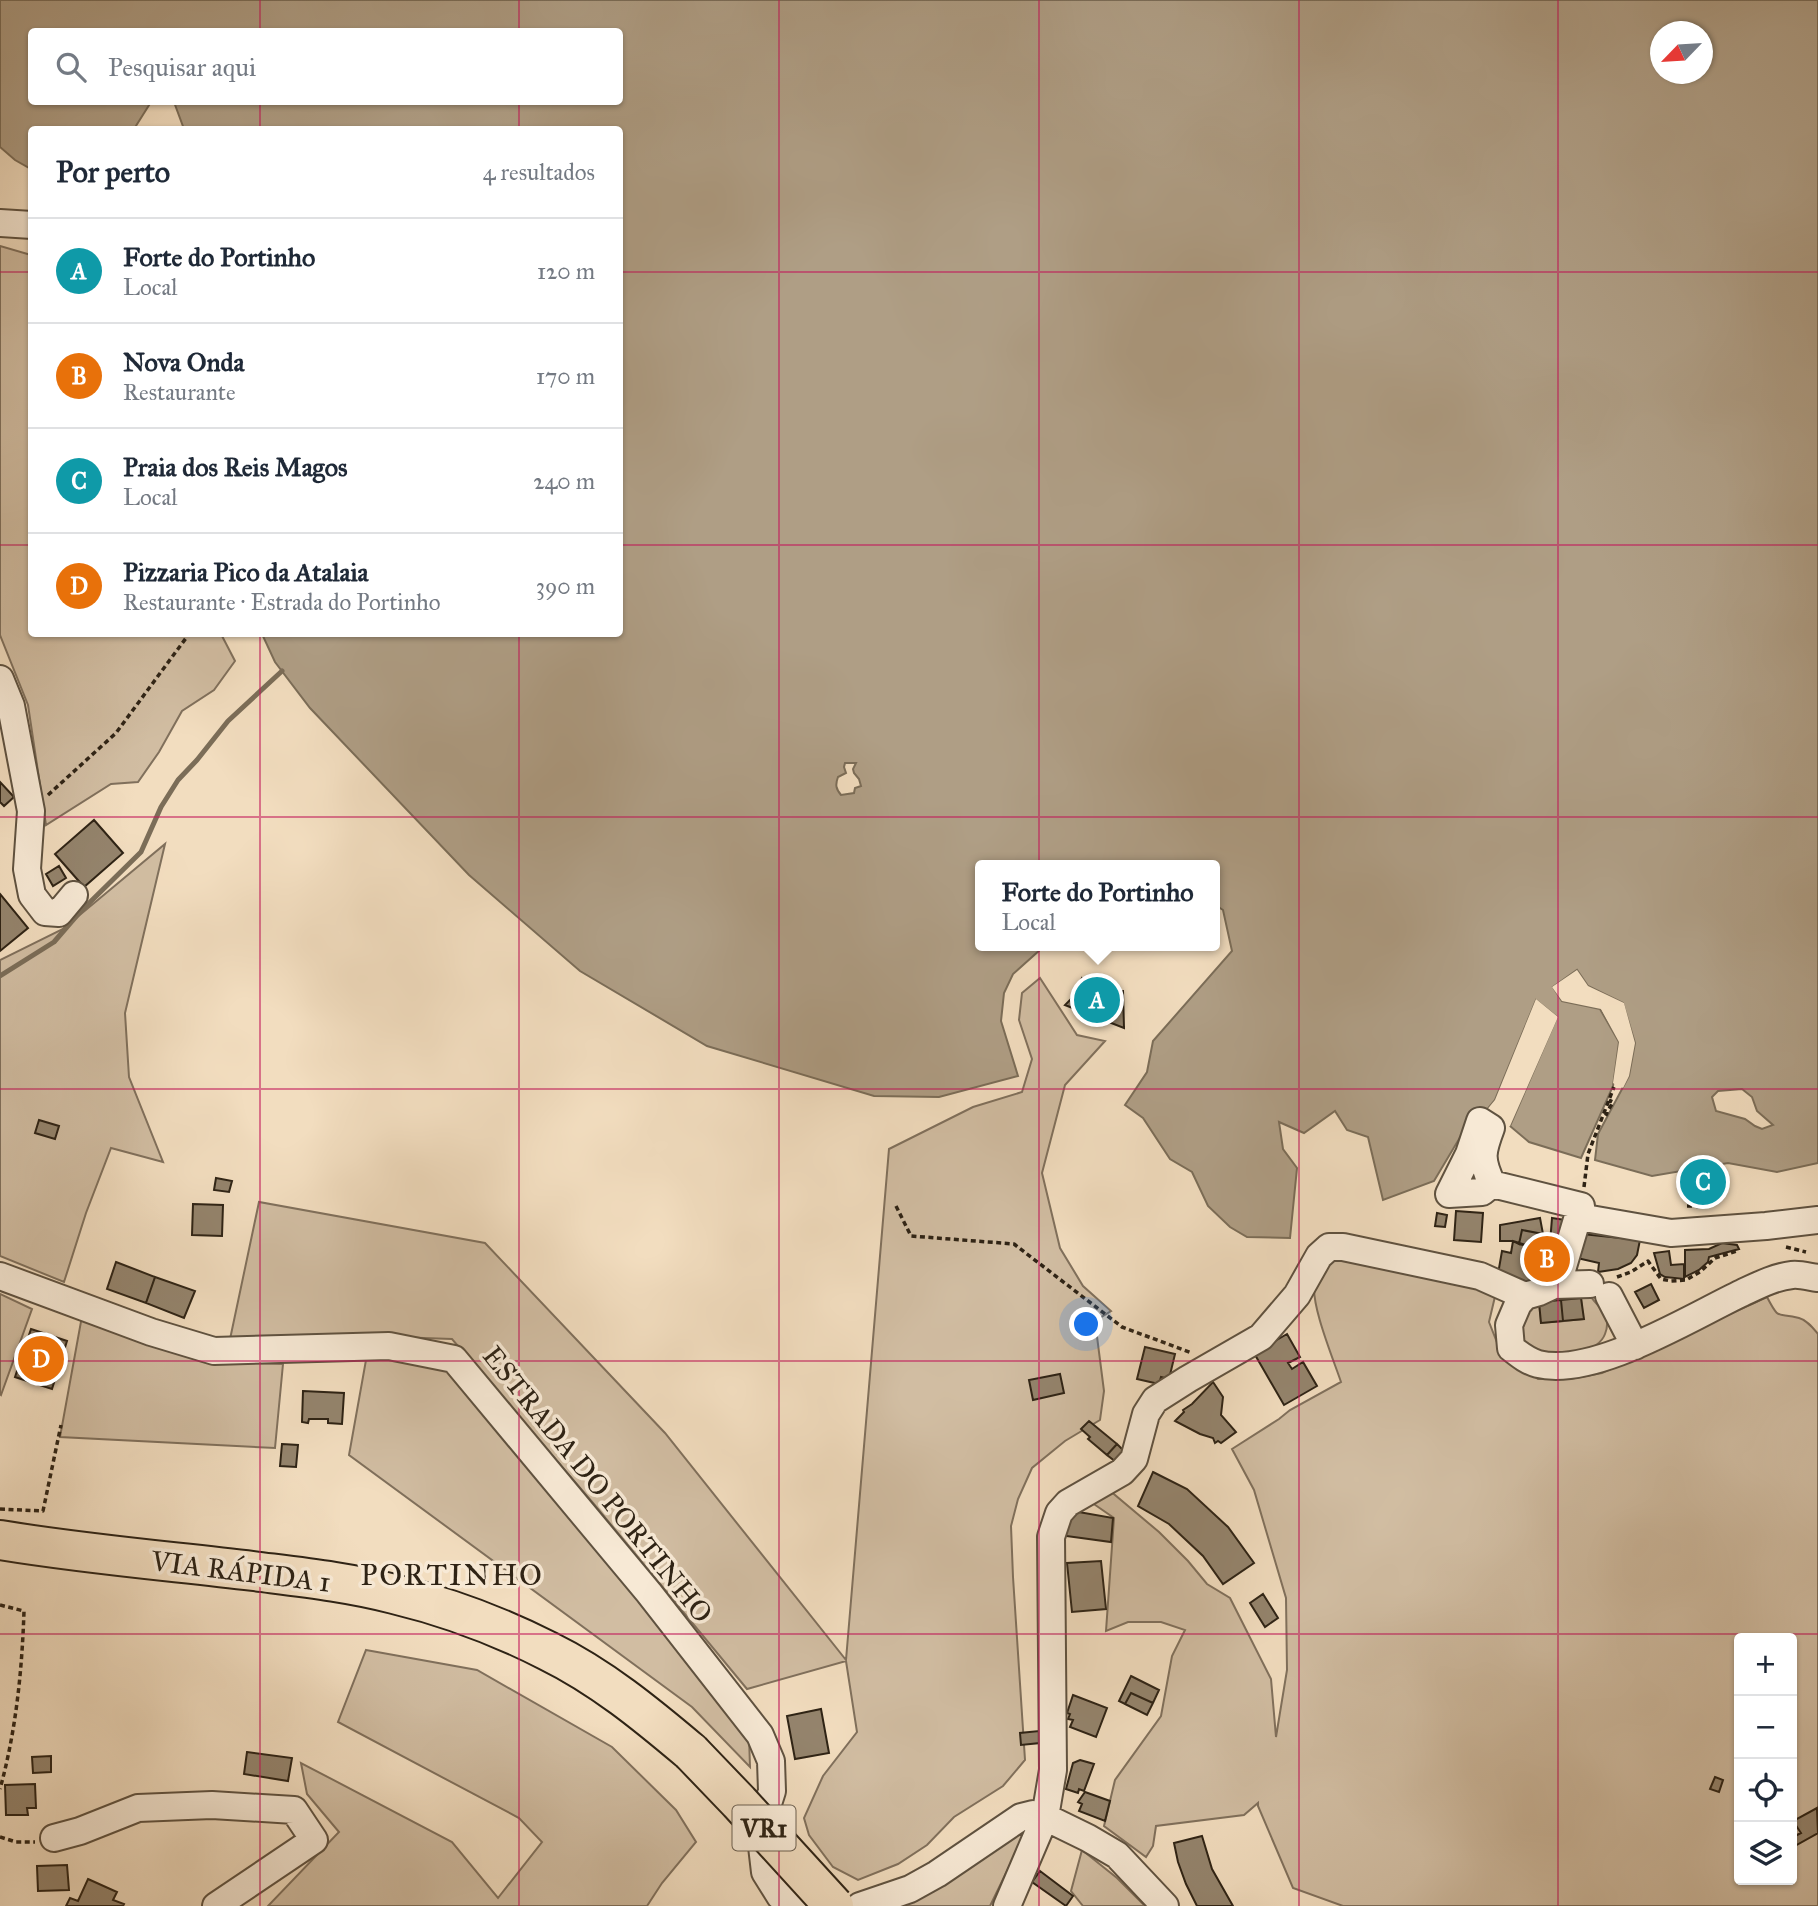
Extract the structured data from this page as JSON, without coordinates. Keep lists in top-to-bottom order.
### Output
{
  "streets": {
    "highway": ["VIA RÁPIDA 1", "VR1"],
    "street": ["ESTRADA DO PORTINHO"]
  },
  "districts": ["PORTINHO"],
  "north": "bottom left",
  "page": {
    "search": "Pesquisar aqui",
    "heading": ["Por perto", "4 resultados"],
    "list": [
      {
        "mark": "A",
        "name": "Forte do Portinho",
        "note": "Local",
        "value": "120 m"
      },
      {
        "mark": "B",
        "name": "Nova Onda",
        "note": "Restaurante",
        "value": "170 m"
      },
      {
        "mark": "C",
        "name": "Praia dos Reis Magos",
        "note": "Local",
        "value": "240 m"
      },
      {
        "mark": "D",
        "name": "Pizzaria Pico da Atalaia",
        "note": "Restaurante · Estrada do Portinho",
        "value": "390 m"
      }
    ],
    "popup": ["Forte do Portinho", "Local"],
    "pins": [
      "A",
      "C",
      "B",
      "D"
    ],
    "map_buttons": ["+", "−"]
  }
}
